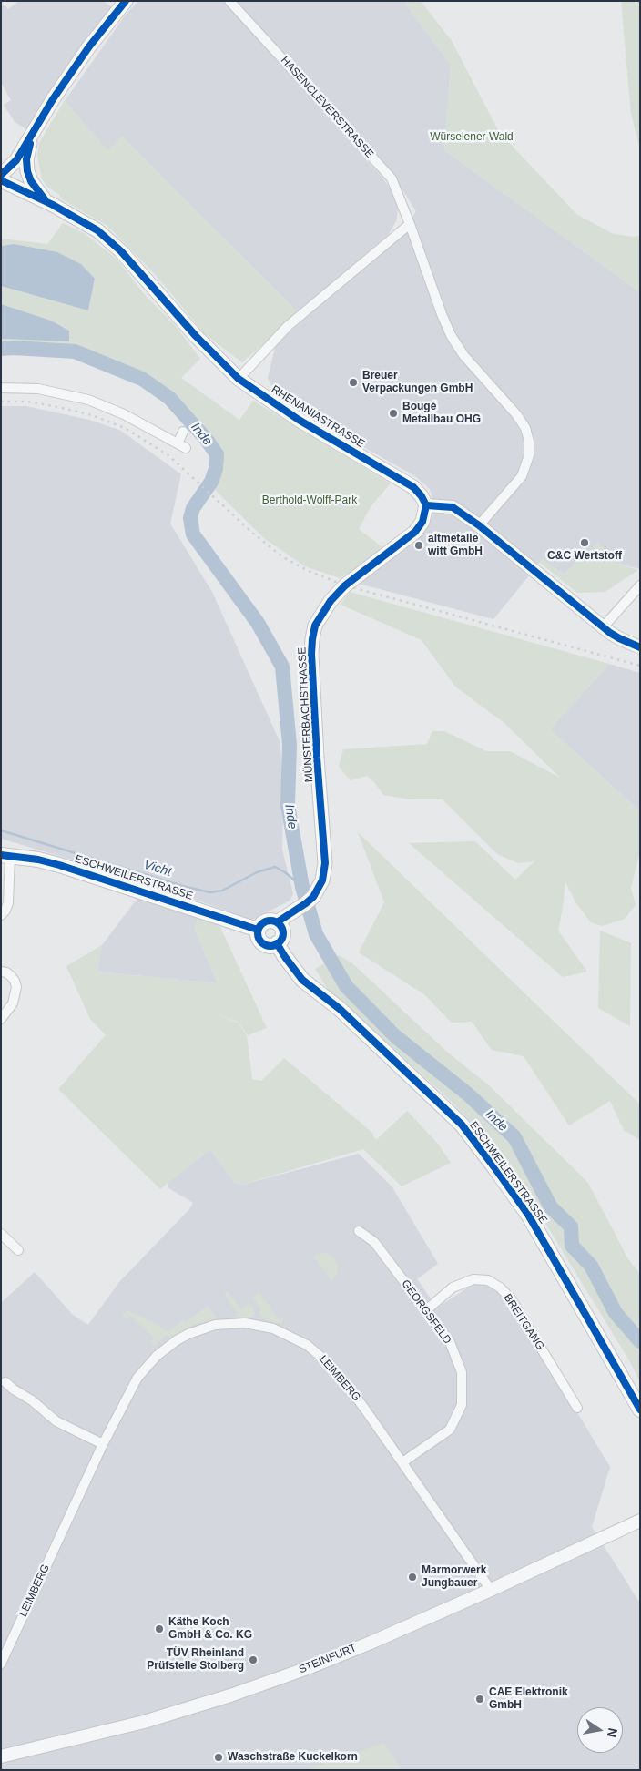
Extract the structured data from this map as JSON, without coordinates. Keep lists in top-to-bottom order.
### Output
{
  "streets": {
    "main road": ["RHENANIASTRASSE", "MÜNSTERBACHSTRASSE", "ESCHWEILERSTRASSE"],
    "street": [
      "HASENCLEVERSTRASSE",
      "GEORGSFELD",
      "BREITGANG",
      "LEIMBERG",
      "STEINFURT"
    ]
  },
  "crossings": [
    ["RHENANIASTRASSE", "MÜNSTERBACHSTRASSE"],
    ["MÜNSTERBACHSTRASSE", "ESCHWEILERSTRASSE"],
    ["GEORGSFELD", "BREITGANG"],
    ["GEORGSFELD", "LEIMBERG"],
    ["LEIMBERG", "STEINFURT"]
  ],
  "water": ["Inde", "Vicht"],
  "parks": ["Würselener Wald", "Berthold-Wolff-Park"],
  "places": [
    "Breuer Verpackungen GmbH",
    "Bougé Metallbau OHG",
    "C&C Wertstoff",
    "altmetalle witt GmbH",
    "Marmorwerk Jungbauer",
    "Käthe Koch GmbH & Co. KG",
    "TÜV Rheinland Prüfstelle Stolberg",
    "CAE Elektronik GmbH",
    "Waschstraße Kuckelkorn"
  ],
  "north": "right"
}
